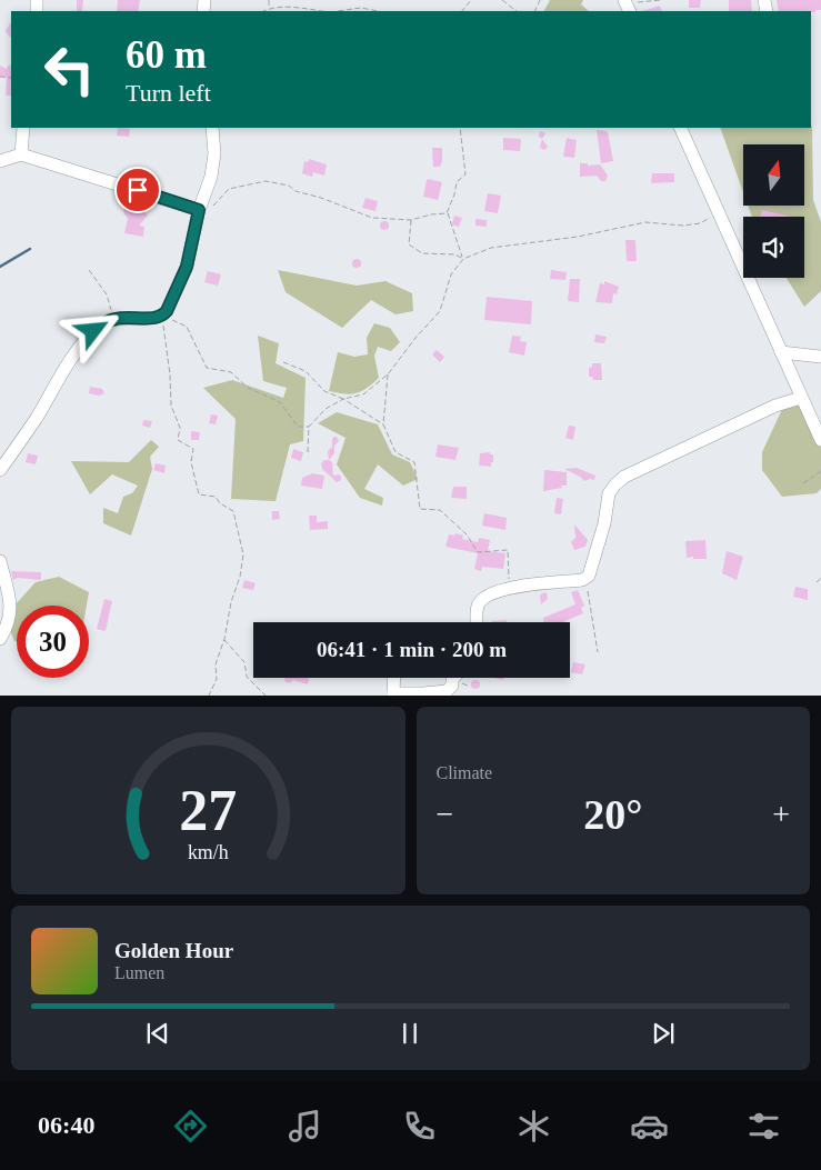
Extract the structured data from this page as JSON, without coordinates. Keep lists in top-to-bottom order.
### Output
{
  "north": "top",
  "page": {
    "turn": ["60 m", "Turn left"],
    "limit": "30",
    "trip": "06:41 · 1 min · 200 m",
    "tile": "Climate",
    "heat": ["−", "20°", "+"],
    "song": ["Golden Hour", "Lumen"],
    "tabs": "06:40",
    "gauge": ["27", "km/h"]
  }
}
